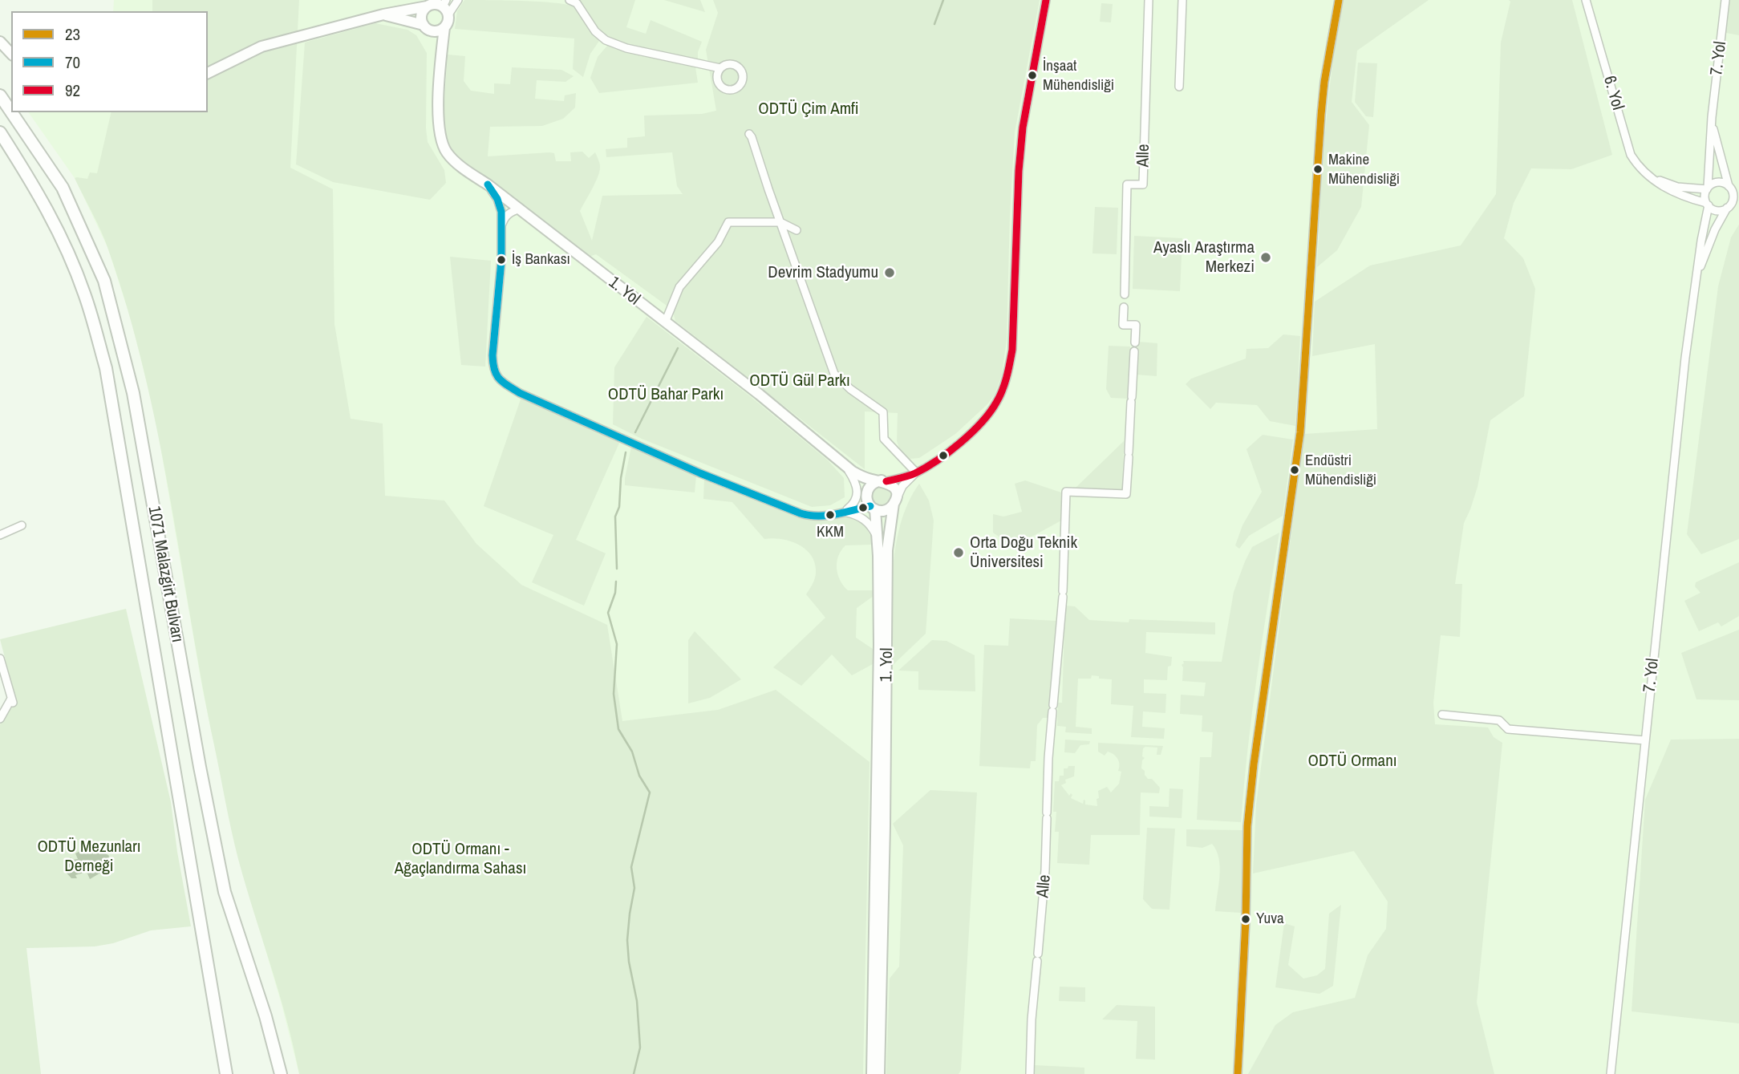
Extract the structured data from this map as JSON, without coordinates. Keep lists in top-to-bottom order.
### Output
{
  "streets": {
    "main road": ["1071 Malazgirt Bulvarı"],
    "street": [
      "7. Yol",
      "6. Yol",
      "Alle",
      "1. Yol"
    ]
  },
  "crossings": [
    ["7. Yol", "6. Yol"]
  ],
  "parks": [
    "ODTÜ Çim Amfi",
    "ODTÜ Gül Parkı",
    "ODTÜ Bahar Parkı",
    "ODTÜ Ormanı",
    "ODTÜ Mezunları Derneği",
    "ODTÜ Ormanı - Ağaçlandırma Sahası"
  ],
  "places": [
    "İnşaat Mühendisliği",
    "Makine Mühendisliği",
    "Ayaslı Araştırma Merkezi",
    "İş Bankası",
    "Devrim Stadyumu",
    "Endüstri Mühendisliği",
    "KKM",
    "Orta Doğu Teknik Üniversitesi",
    "Yuva"
  ],
  "lines": ["transit line 23", "transit line 92", "transit line 70"],
  "legend": ["23", "70", "92"]
}
